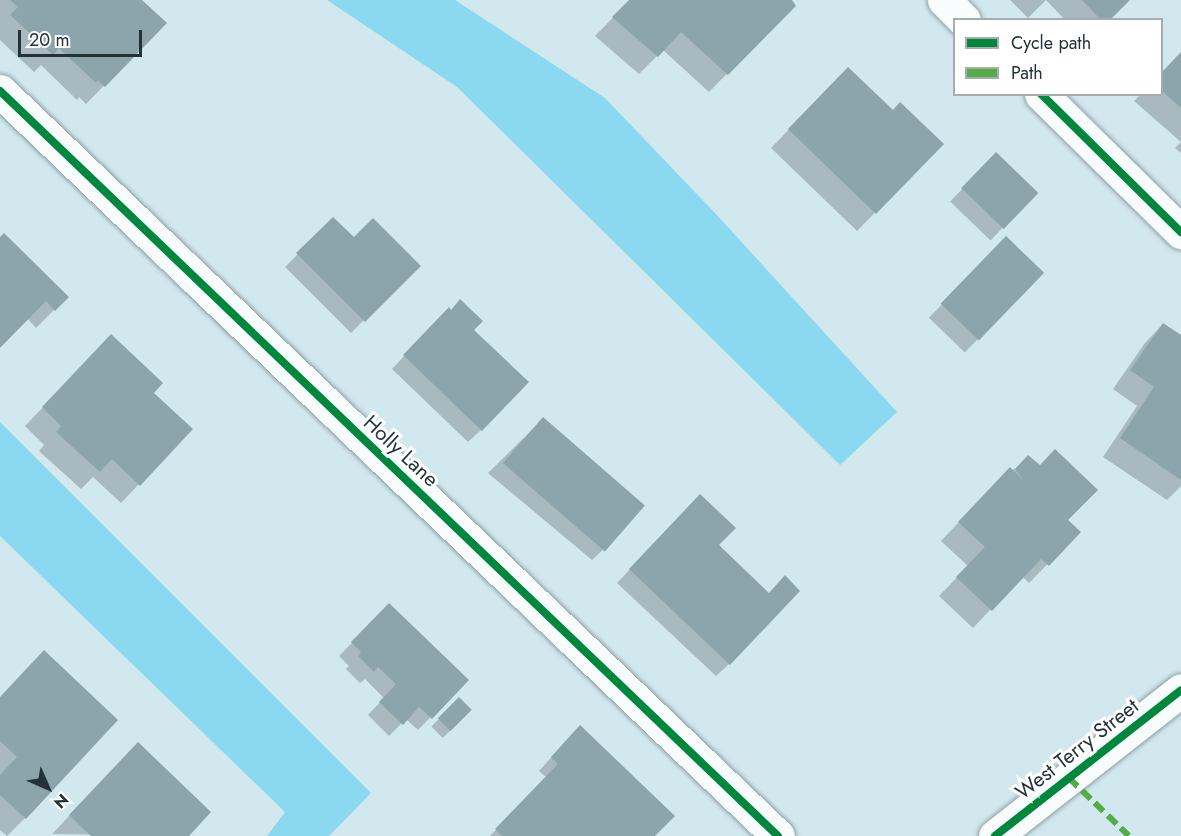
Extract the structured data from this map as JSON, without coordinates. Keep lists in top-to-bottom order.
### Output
{
  "streets": {
    "street": ["Holly Lane", "West Terry Street"]
  },
  "legend": ["Cycle path", "Path"],
  "scale_bar": "20 m",
  "north": "bottom right"
}
